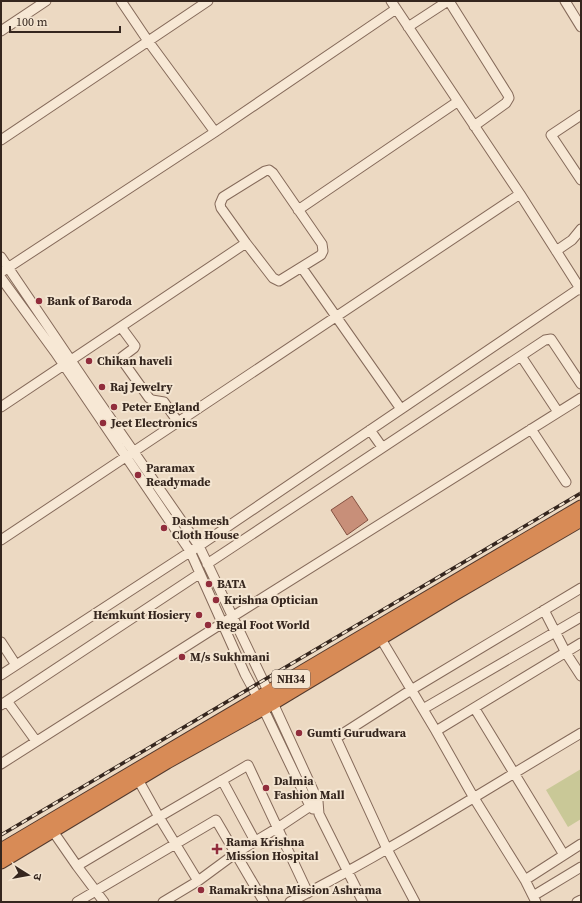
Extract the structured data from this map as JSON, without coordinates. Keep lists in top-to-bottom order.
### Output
{
  "streets": {
    "highway": ["NH34"]
  },
  "places": {
    "other": [
      "Bank of Baroda",
      "Chikan haveli",
      "Raj Jewelry",
      "Peter England",
      "Jeet Electronics",
      "Paramax Readymade",
      "Dashmesh Cloth House",
      "BATA",
      "Krishna Optician",
      "Hemkunt Hosiery",
      "Regal Foot World",
      "M/s Sukhmani",
      "Gumti Gurudwara",
      "Dalmia Fashion Mall",
      "Ramakrishna Mission Ashrama"
    ],
    "health": ["Rama Krishna Mission Hospital"]
  },
  "scale_bar": "100 m",
  "north": "right"
}
